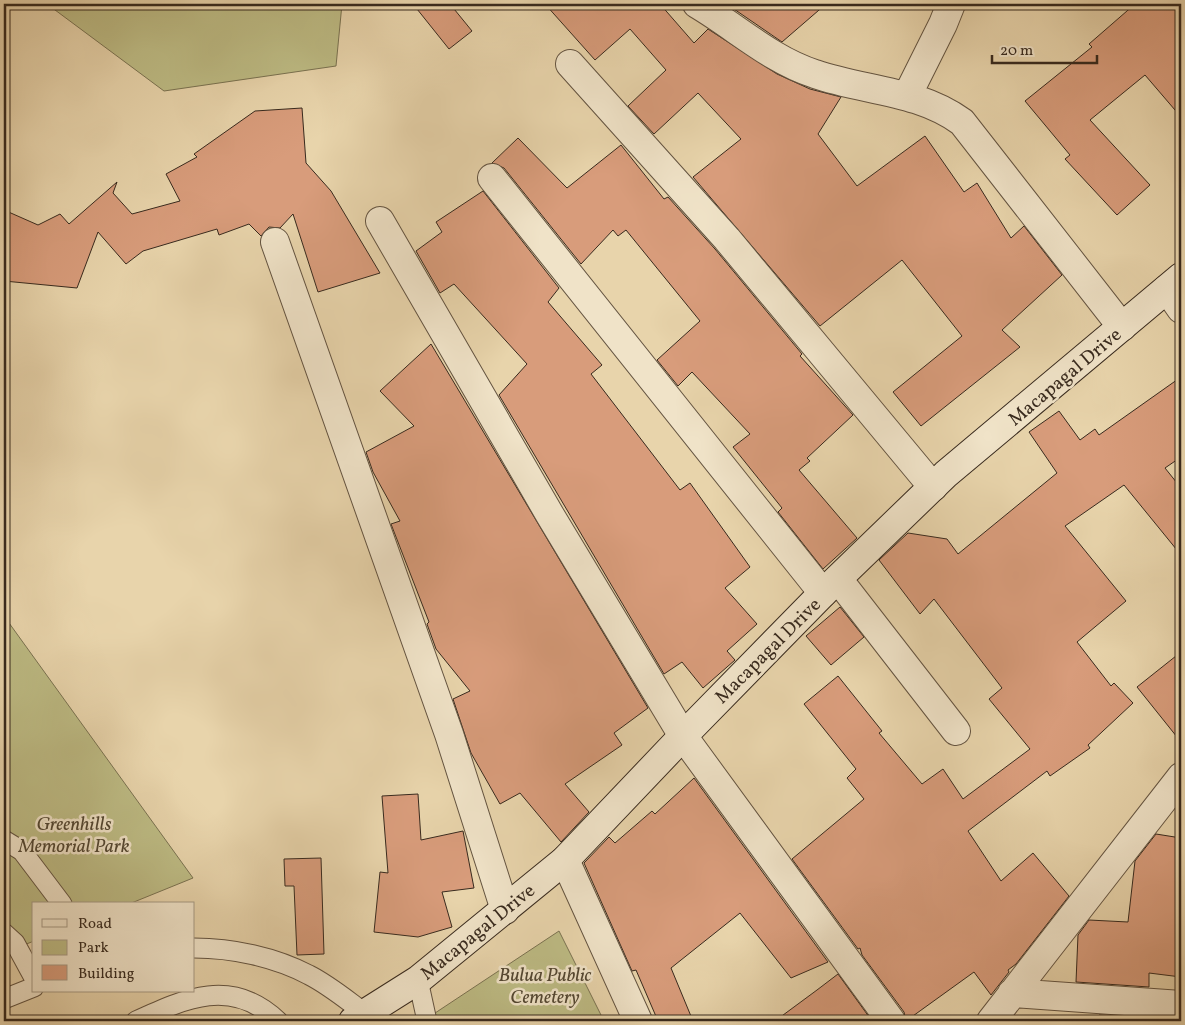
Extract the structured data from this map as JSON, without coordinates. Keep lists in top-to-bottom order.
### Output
{
  "streets": {
    "street": ["Macapagal Drive"]
  },
  "parks": ["Greenhills Memorial Park", "Bulua Public Cemetery"],
  "legend": ["Road", "Park", "Building"],
  "scale_bar": "20 m"
}
